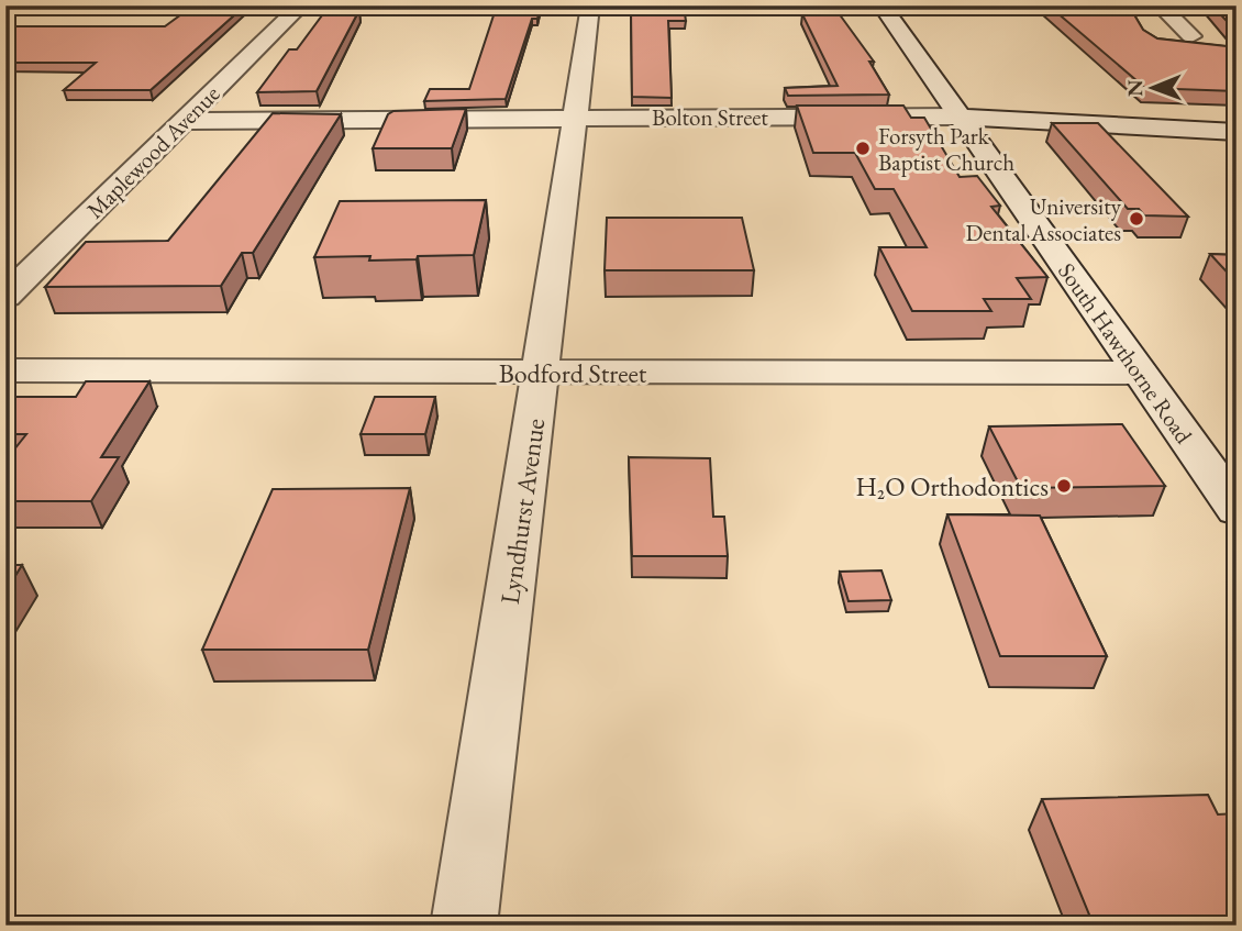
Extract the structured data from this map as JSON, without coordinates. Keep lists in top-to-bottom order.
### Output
{
  "streets": {
    "street": [
      "Bolton Street",
      "Maplewood Avenue",
      "South Hawthorne Road",
      "Bodford Street",
      "Lyndhurst Avenue"
    ]
  },
  "crossings": [
    ["Bolton Street", "Maplewood Avenue"],
    ["Bolton Street", "South Hawthorne Road"],
    ["Bolton Street", "Lyndhurst Avenue"],
    ["South Hawthorne Road", "Bodford Street"],
    ["Bodford Street", "Lyndhurst Avenue"]
  ],
  "places": ["Forsyth Park Baptist Church", "University Dental Associates", "H₂O Orthodontics"],
  "north": "left"
}
